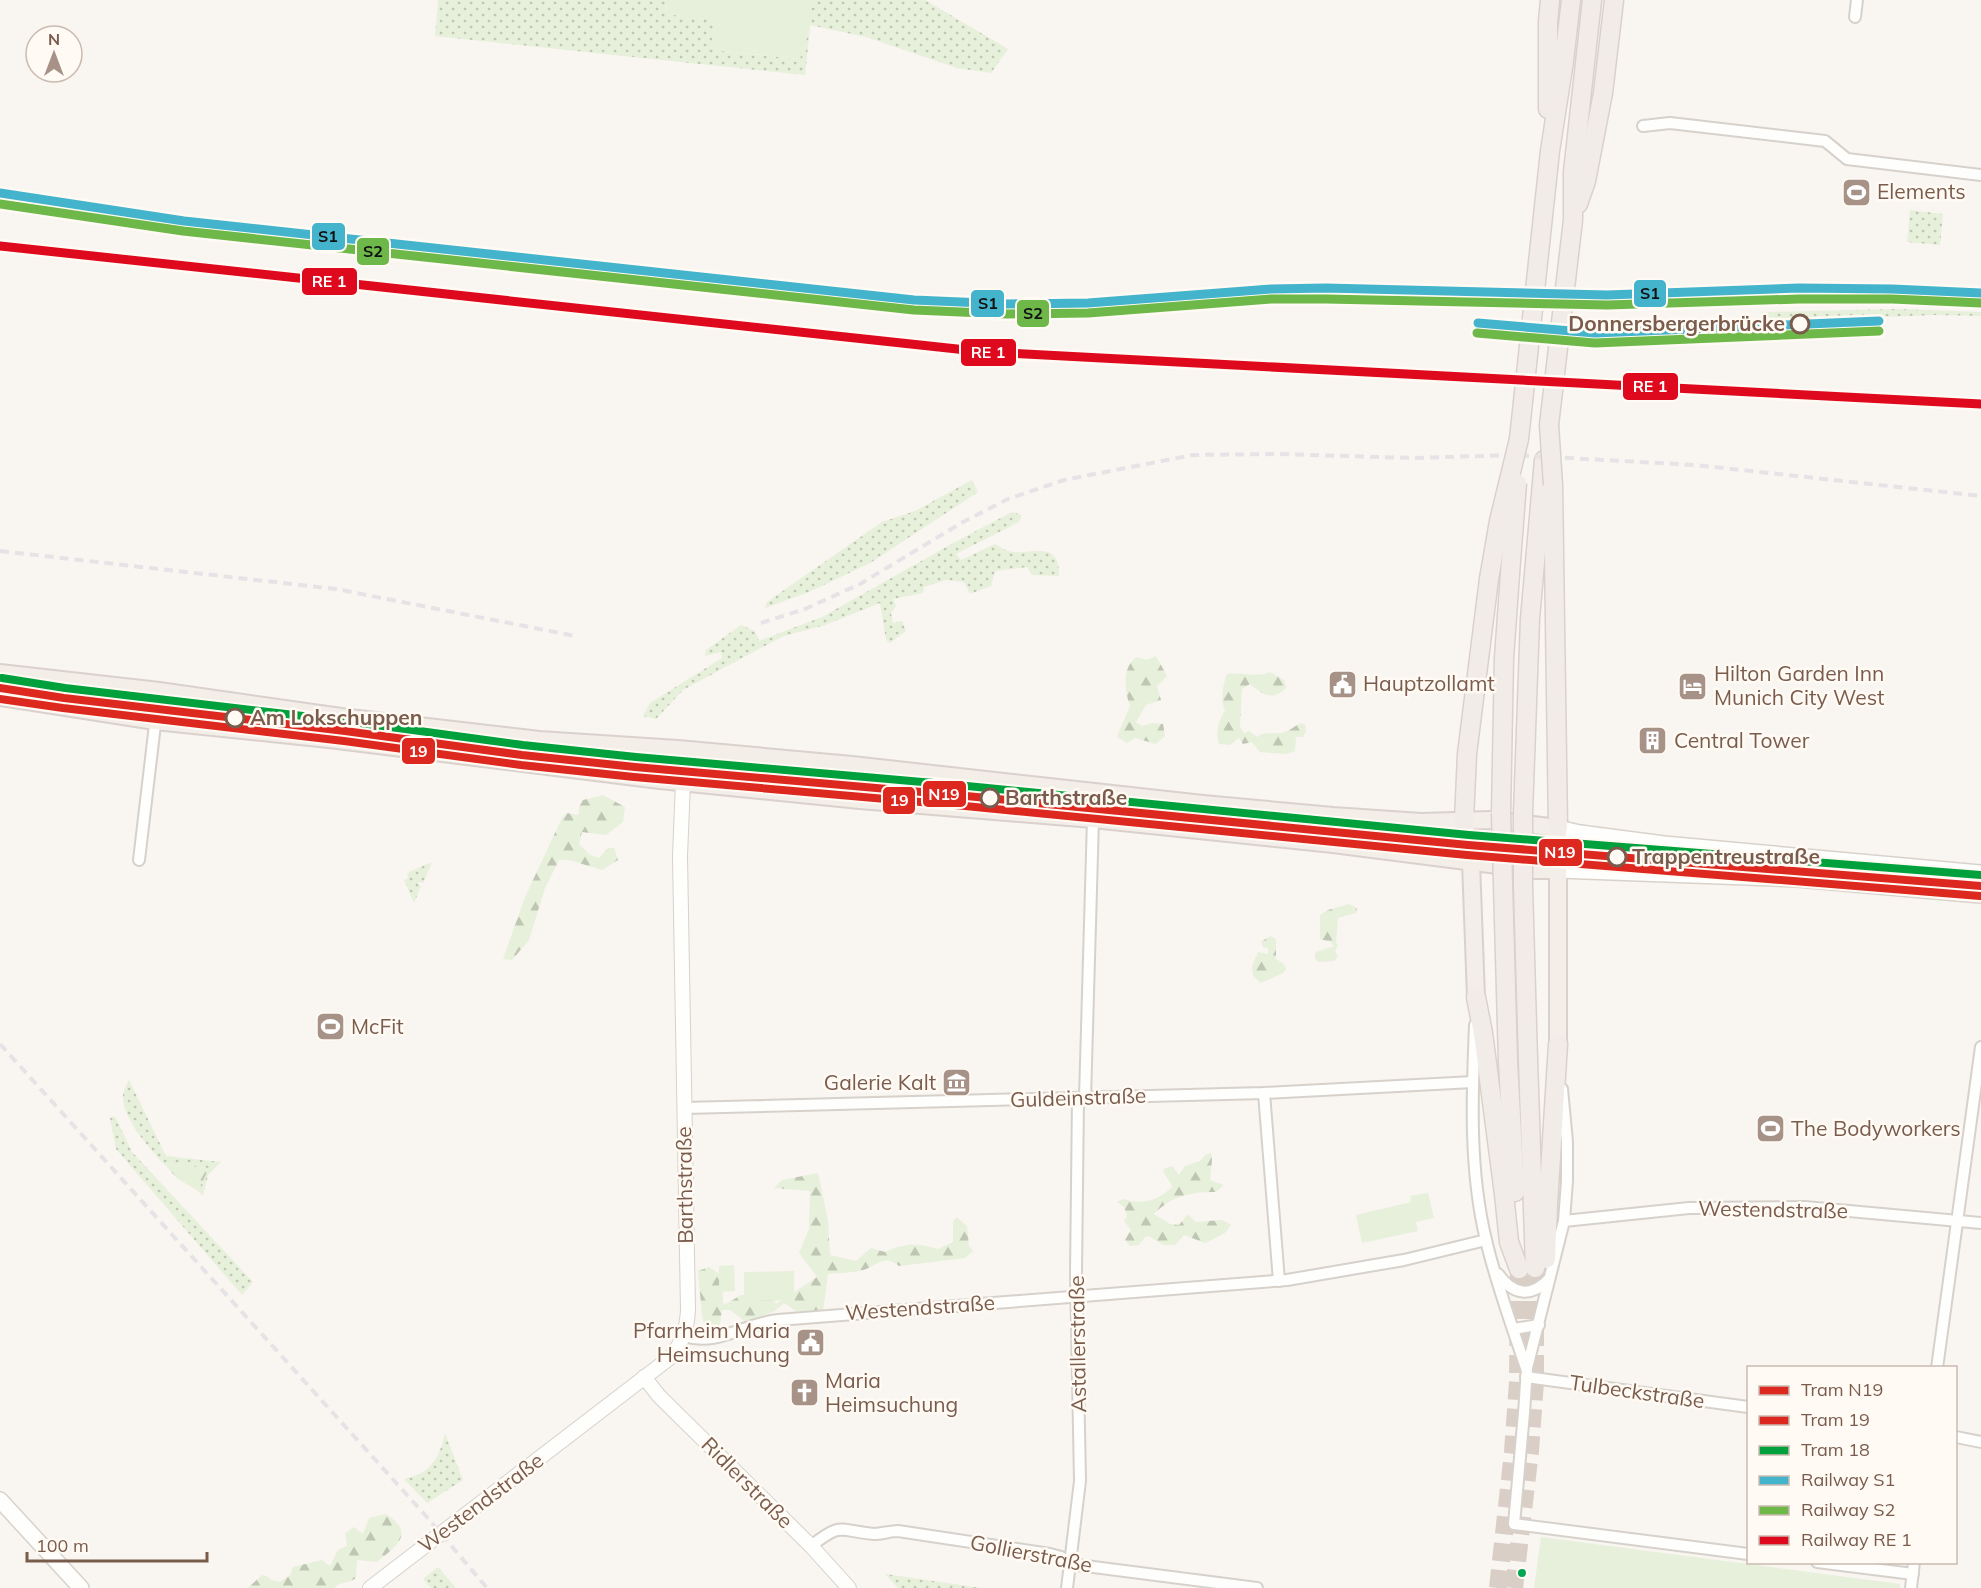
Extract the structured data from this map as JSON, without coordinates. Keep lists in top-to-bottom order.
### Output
{
  "streets": {
    "street": [
      "Guldeinstraße",
      "Barthstraße",
      "Westendstraße",
      "Astallerstraße",
      "Tulbeckstraße",
      "Ridlerstraße",
      "Gollierstraße"
    ]
  },
  "crossings": [
    ["Guldeinstraße", "Barthstraße"],
    ["Guldeinstraße", "Astallerstraße"],
    ["Barthstraße", "Westendstraße"],
    ["Westendstraße", "Astallerstraße"],
    ["Westendstraße", "Ridlerstraße"],
    ["Astallerstraße", "Gollierstraße"],
    ["Ridlerstraße", "Gollierstraße"]
  ],
  "places": {
    "sports": ["Elements", "McFit", "The Bodyworkers"],
    "other": [
      "Donnersbergerbrücke",
      "Am Lokschuppen",
      "Barthstraße",
      "Trappentreustraße"
    ],
    "public building": ["Hauptzollamt", "Pfarrheim Maria Heimsuchung"],
    "hotel": ["Hilton Garden Inn Munich City West"],
    "building": ["Central Tower"],
    "museum": ["Galerie Kalt"],
    "church": ["Maria Heimsuchung"]
  },
  "lines": [
    "rail line S1",
    "rail line S2",
    "tram line 18",
    "tram line N19",
    "tram line 19"
  ],
  "legend": [
    "Tram N19",
    "Tram 19",
    "Tram 18",
    "Railway S1",
    "Railway S2",
    "Railway RE 1"
  ],
  "scale_bar": "100 m",
  "north": "top"
}
